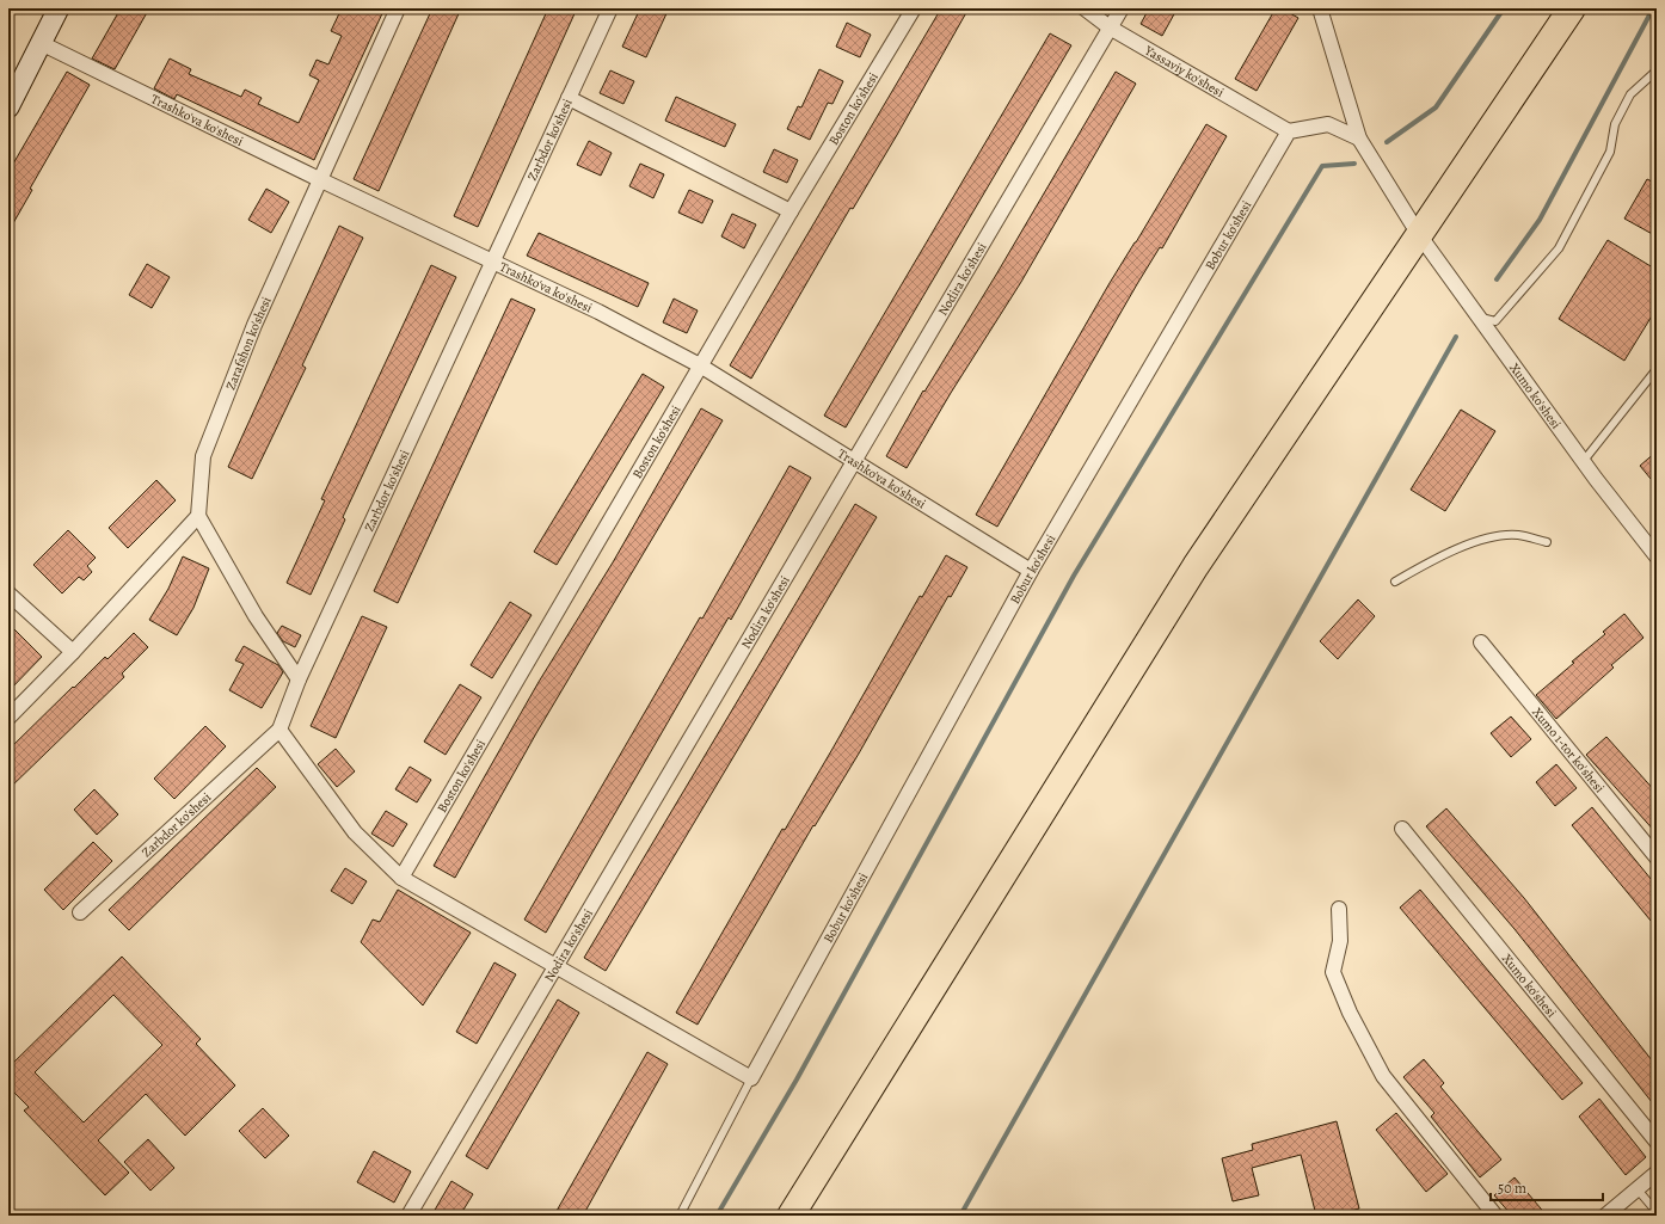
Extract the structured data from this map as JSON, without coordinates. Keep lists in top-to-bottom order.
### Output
{
  "streets": {
    "street": [
      "Yassaviy ko'shesi",
      "Boston ko'shesi",
      "Trashko'va ko'shesi",
      "Zarbdor ko'shesi",
      "Bobur ko'shesi",
      "Nodira ko'shesi",
      "Zarafshon ko'shesi",
      "Xumo ko'shesi",
      "Xumo 1-tor ko'shesi"
    ]
  },
  "crossings": [
    ["Yassaviy ko'shesi", "Bobur ko'shesi"],
    ["Yassaviy ko'shesi", "Nodira ko'shesi"],
    ["Boston ko'shesi", "Trashko'va ko'shesi"],
    ["Trashko'va ko'shesi", "Zarbdor ko'shesi"],
    ["Trashko'va ko'shesi", "Bobur ko'shesi"],
    ["Trashko'va ko'shesi", "Nodira ko'shesi"],
    ["Trashko'va ko'shesi", "Zarafshon ko'shesi"]
  ],
  "scale_bar": "50 m"
}
